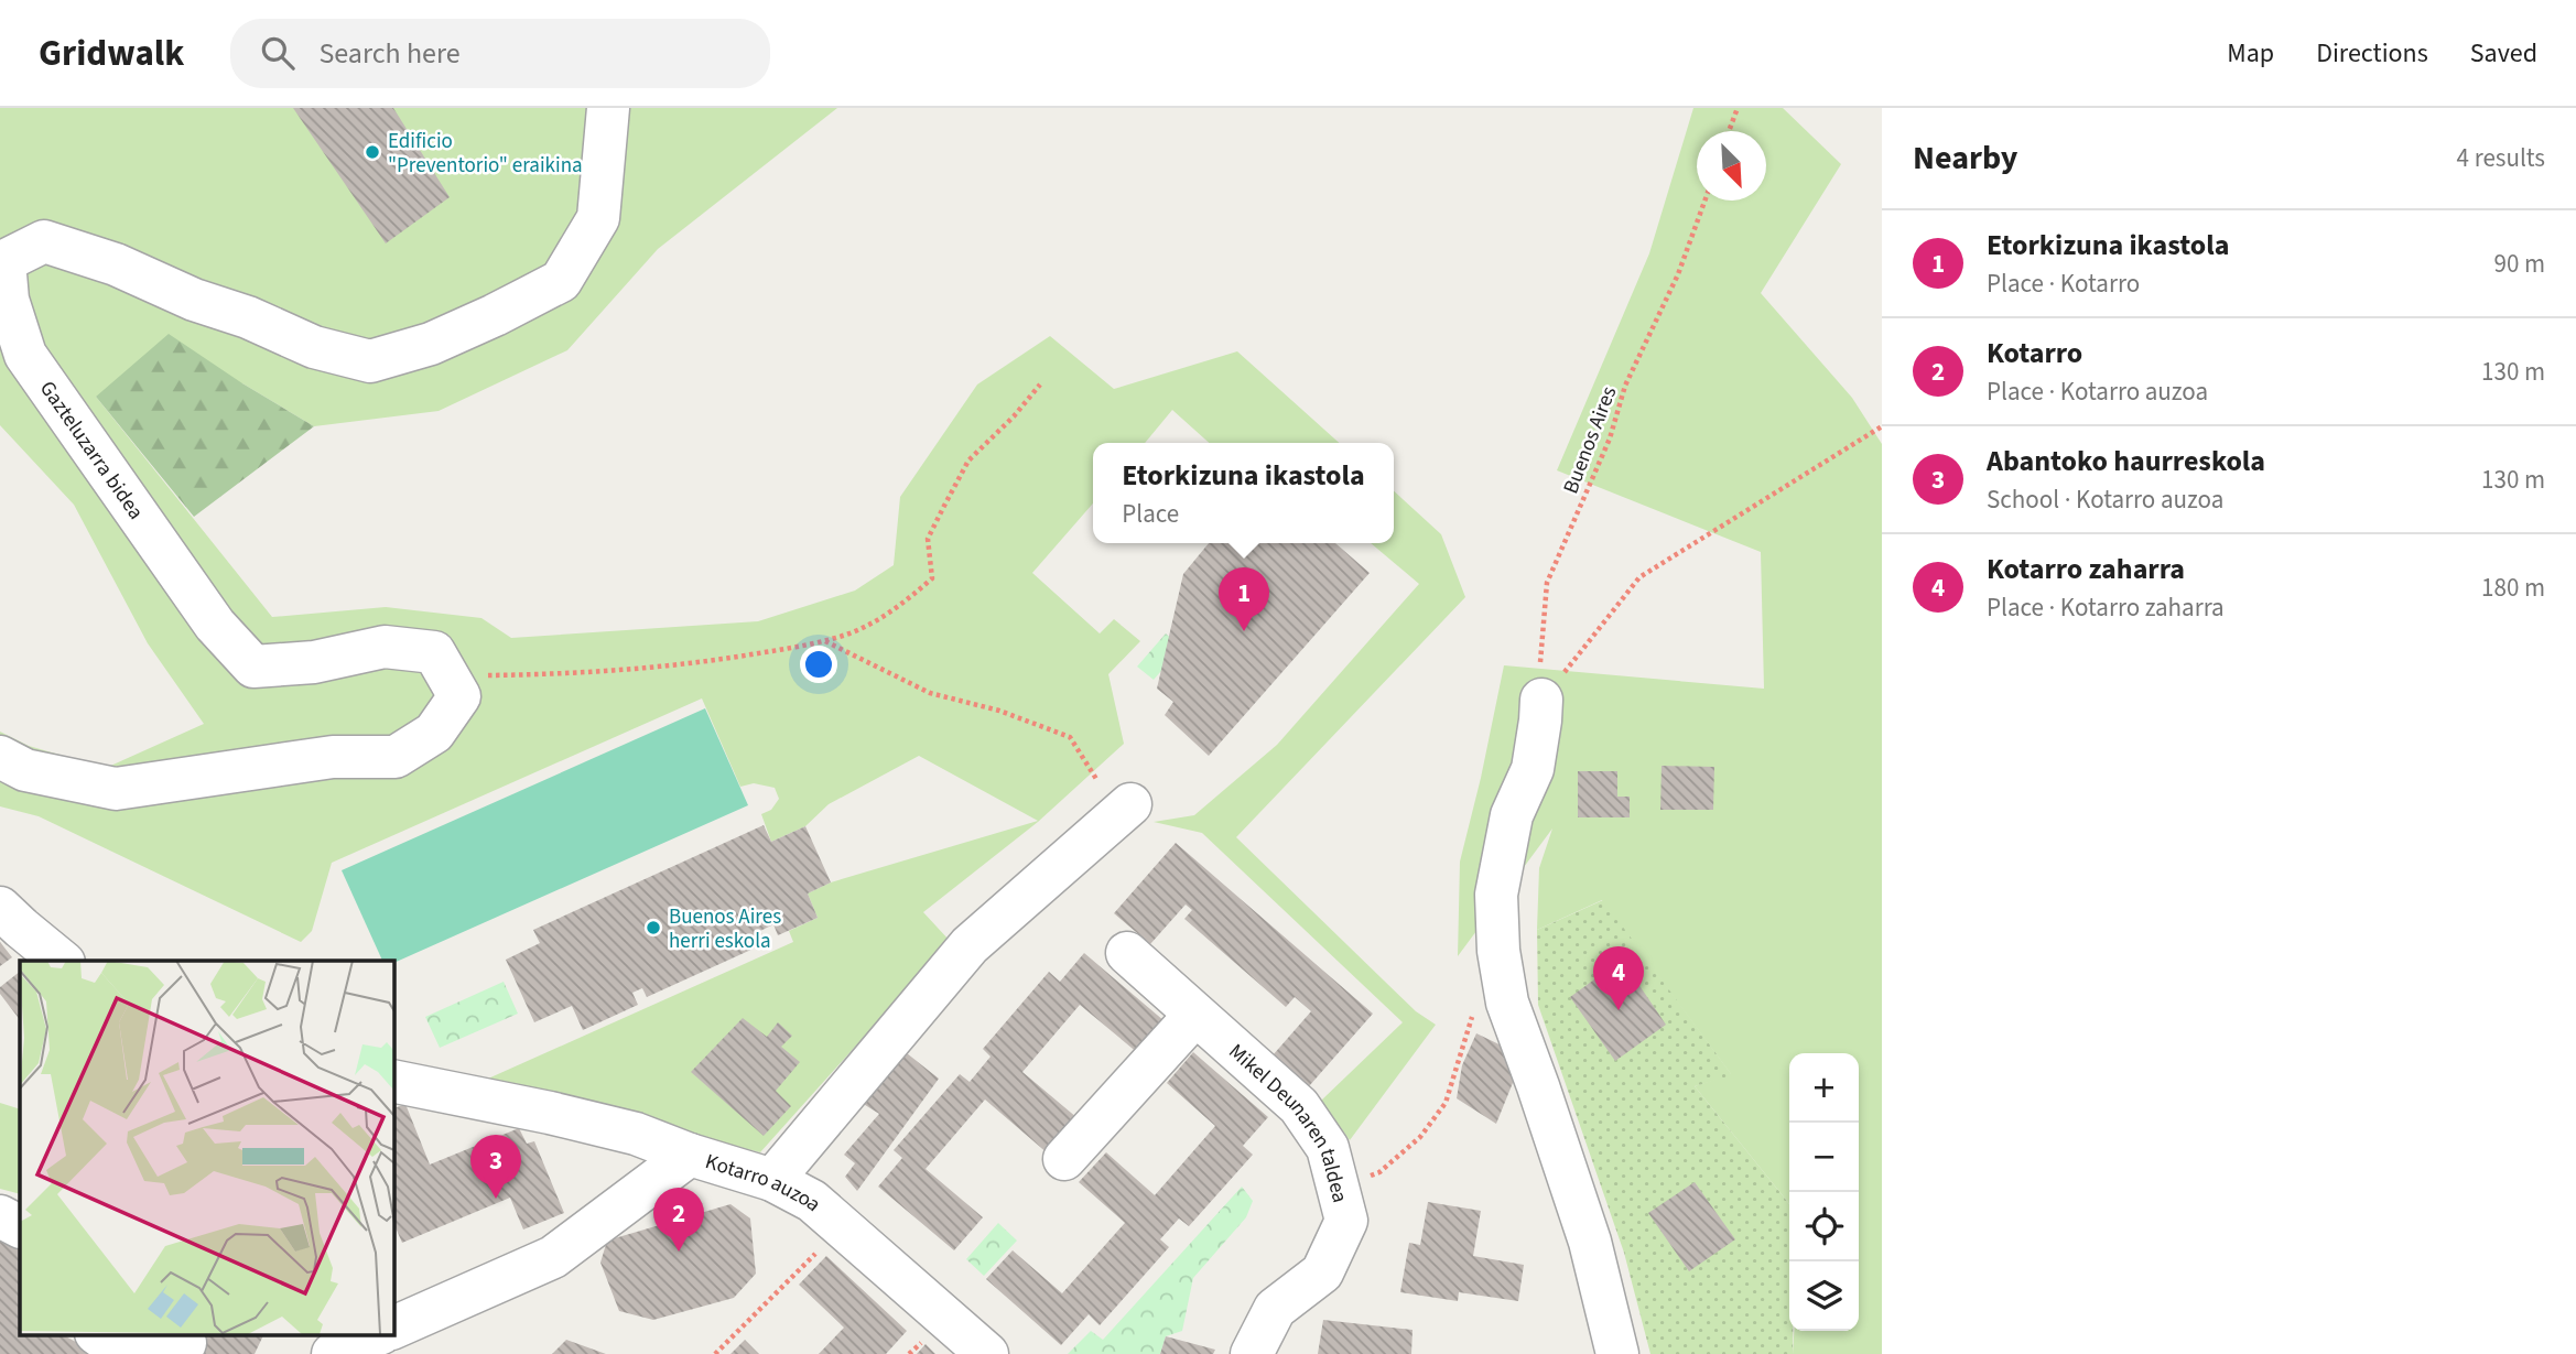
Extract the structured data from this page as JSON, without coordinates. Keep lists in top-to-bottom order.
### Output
{
  "streets": {
    "street": ["Gazteluzarra bidea", "Mikel Deunaren taldea", "Kotarro auzoa"],
    "path": ["Buenos Aires"]
  },
  "places": ["Edificio \"Preventorio\" eraikina", "Buenos Aires herri eskola"],
  "north": "bottom right",
  "page": {
    "header": "Gridwalk",
    "search": "Search here",
    "nav": ["Map", "Directions", "Saved"],
    "heading": ["Nearby", "4 results"],
    "list": [
      {
        "mark": "1",
        "name": "Etorkizuna ikastola",
        "note": "Place · Kotarro",
        "value": "90 m"
      },
      {
        "mark": "2",
        "name": "Kotarro",
        "note": "Place · Kotarro auzoa",
        "value": "130 m"
      },
      {
        "mark": "3",
        "name": "Abantoko haurreskola",
        "note": "School · Kotarro auzoa",
        "value": "130 m"
      },
      {
        "mark": "4",
        "name": "Kotarro zaharra",
        "note": "Place · Kotarro zaharra",
        "value": "180 m"
      }
    ],
    "popup": ["Etorkizuna ikastola", "Place"],
    "pins": [
      "1",
      "4",
      "3",
      "2"
    ],
    "map_buttons": ["+", "−"]
  }
}
